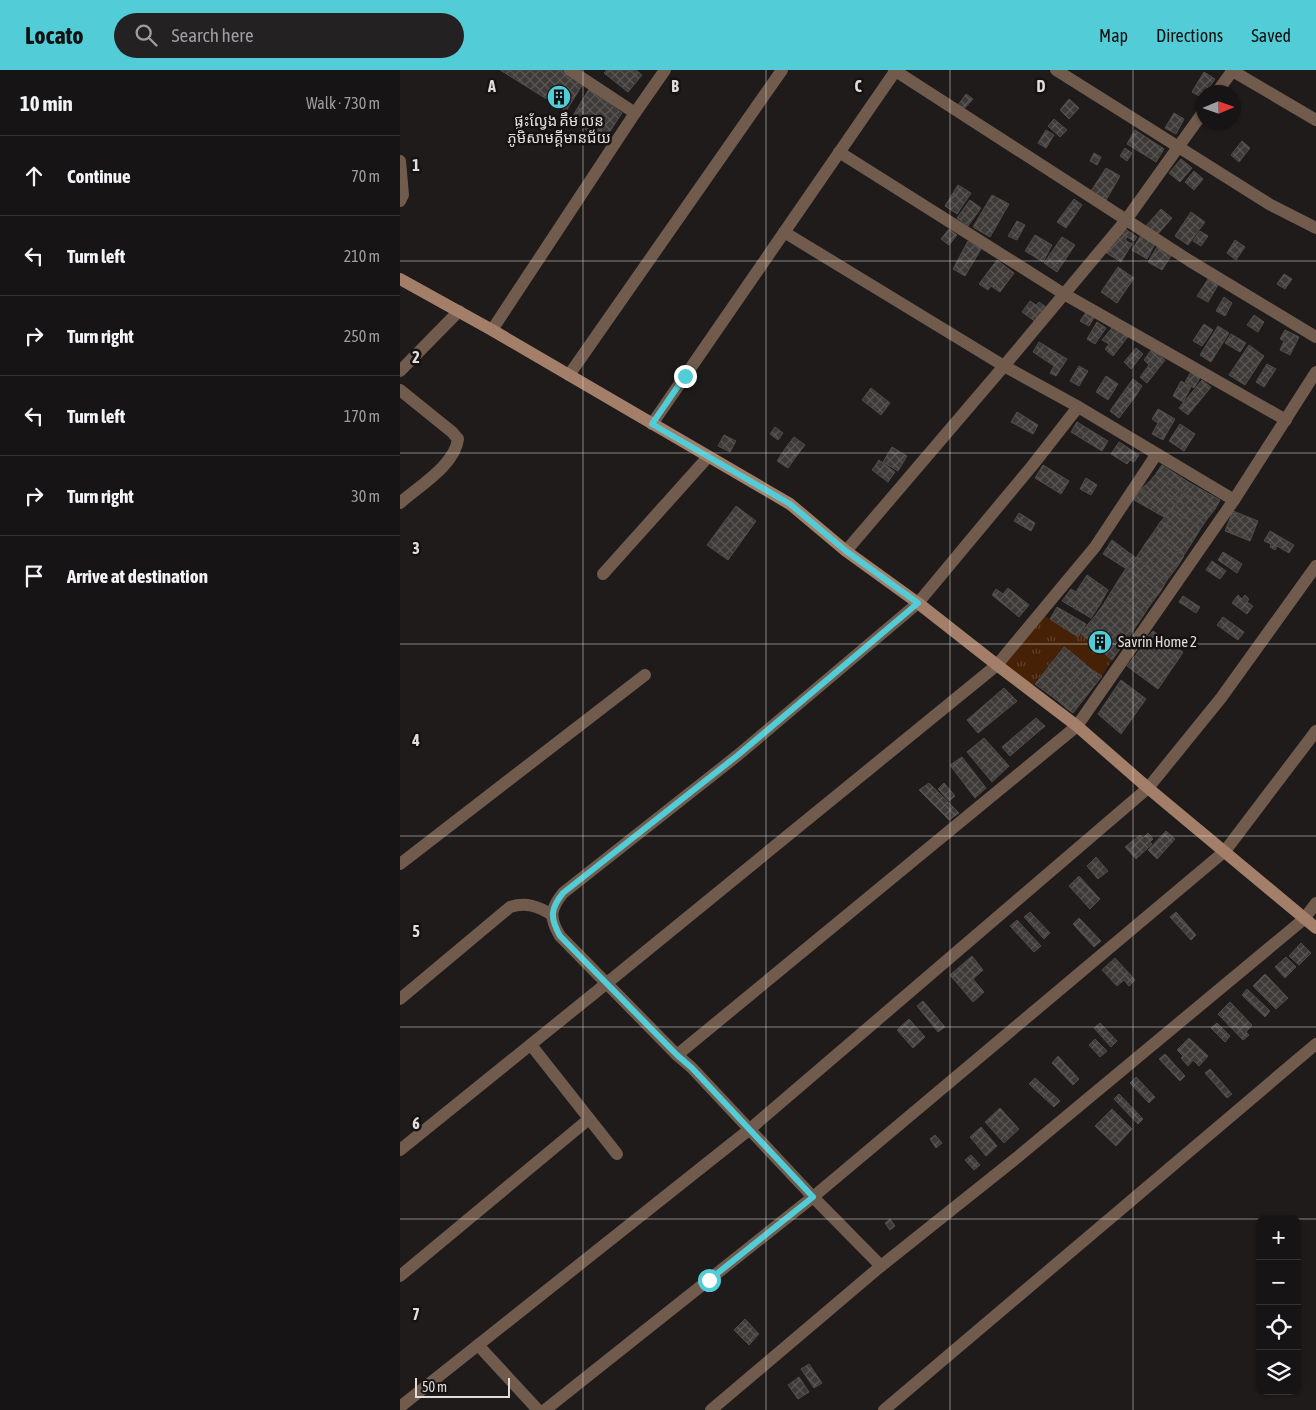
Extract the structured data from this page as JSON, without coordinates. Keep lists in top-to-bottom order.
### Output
{
  "places": {
    "building": ["ផ្ទះល្វែង គឹម លន ភូមិសាមគ្គីមានជ័យ", "Savrin Home 2"]
  },
  "scale_bar": "50 m",
  "north": "right",
  "page": {
    "header": "Locato",
    "search": "Search here",
    "nav": ["Map", "Directions", "Saved"],
    "heading": ["10 min", "Walk · 730 m"],
    "list": [
      ["Continue", "70 m"],
      ["Turn left", "210 m"],
      ["Turn right", "250 m"],
      ["Turn left", "170 m"],
      ["Turn right", "30 m"],
      "Arrive at destination"
    ],
    "map_buttons": ["+", "−"],
    "scale": "50 m"
  },
  "grid": {
    "columns": [
      "A",
      "B",
      "C",
      "D"
    ],
    "rows": [
      "1",
      "2",
      "3",
      "4",
      "5",
      "6",
      "7"
    ]
  }
}
